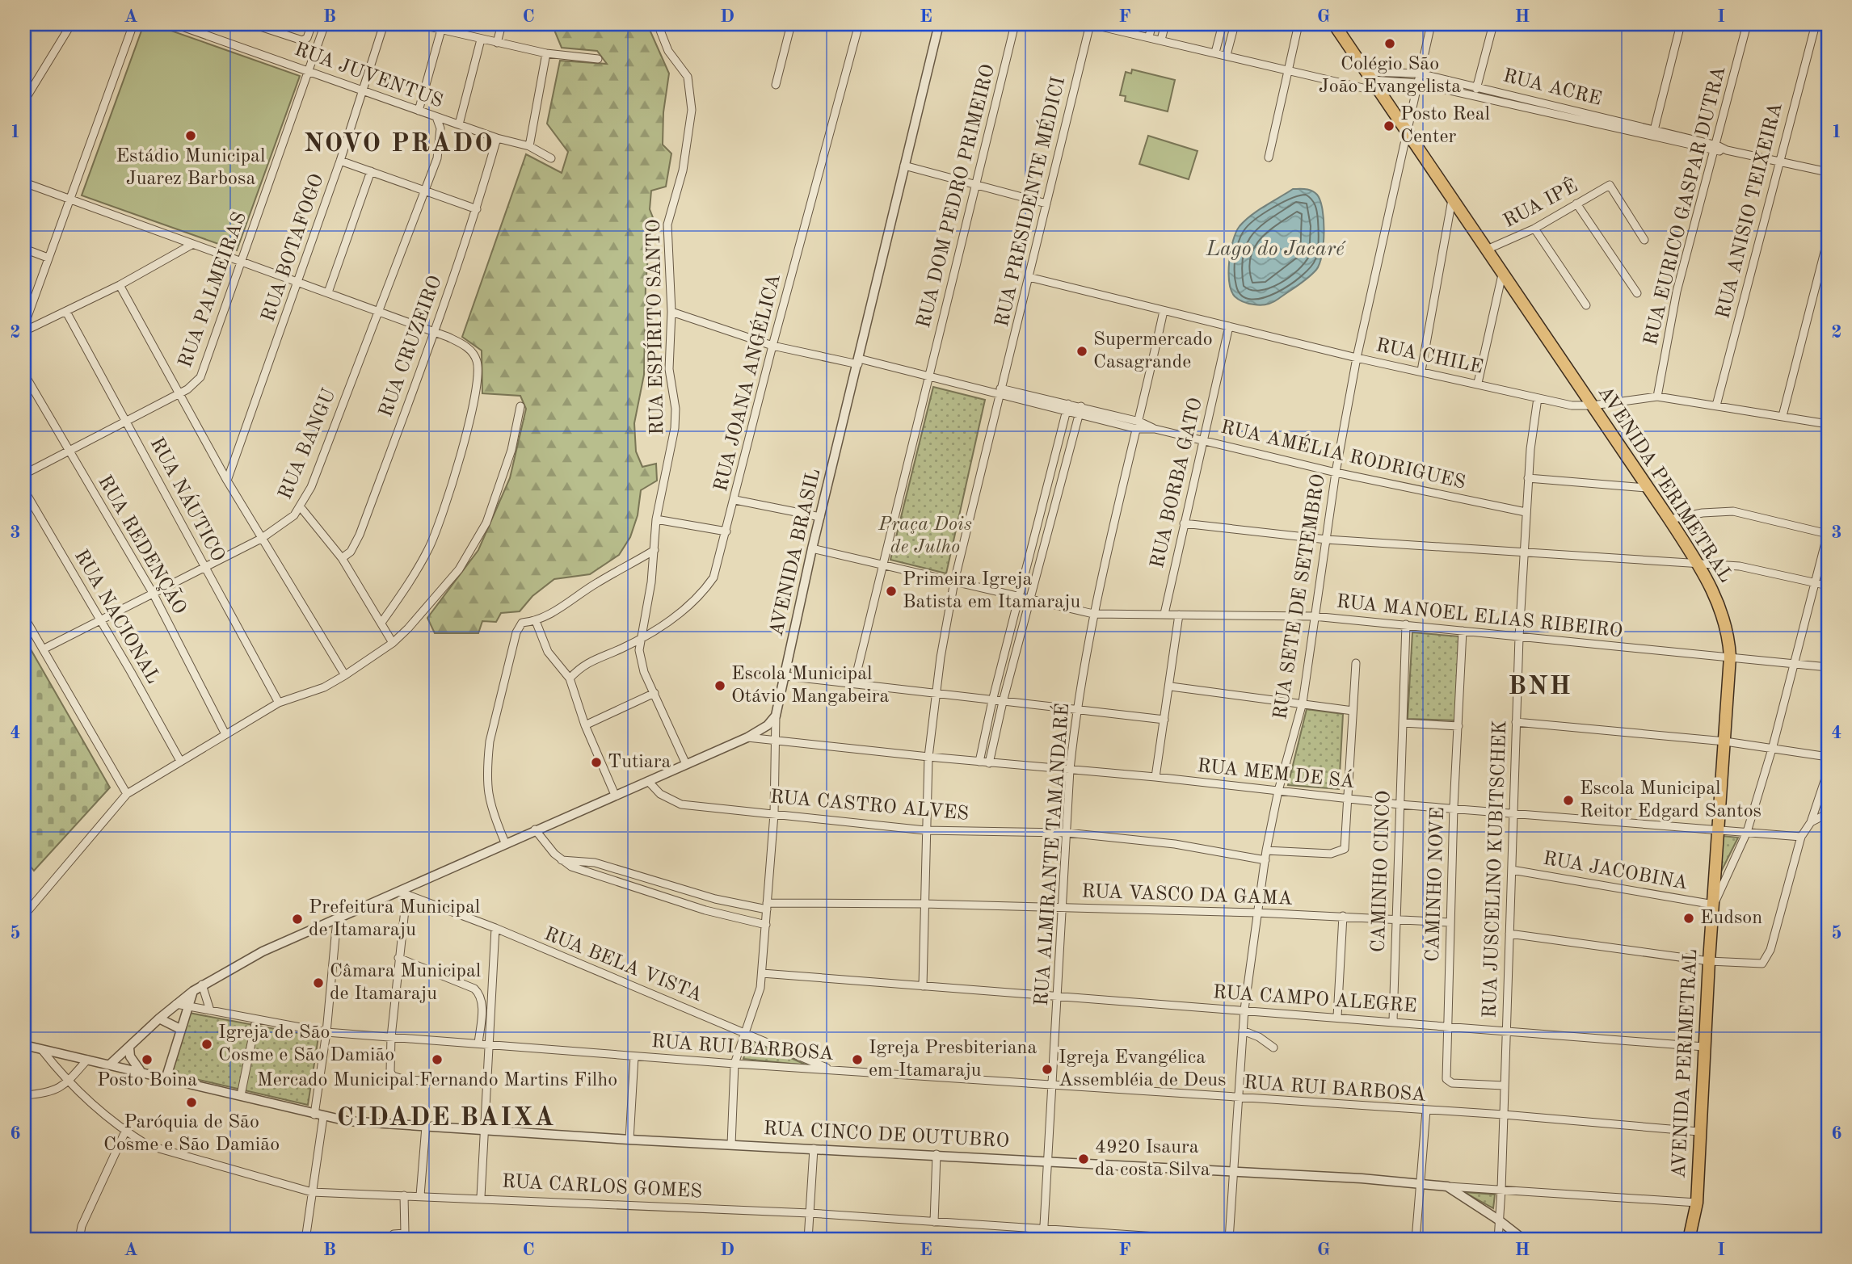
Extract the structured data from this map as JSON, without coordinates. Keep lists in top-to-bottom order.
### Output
{
  "streets": {
    "main road": ["AVENIDA PERIMETRAL"],
    "street": [
      "RUA JUVENTUS",
      "RUA ACRE",
      "RUA DOM PEDRO PRIMEIRO",
      "RUA PRESIDENTE MÉDICI",
      "RUA IPÊ",
      "RUA EURICO GASPAR DUTRA",
      "RUA ANISIO TEIXEIRA",
      "RUA BOTAFOGO",
      "RUA PALMEIRAS",
      "RUA ESPÍRITO SANTO",
      "RUA CRUZEIRO",
      "RUA CHILE",
      "RUA JOANA ANGÉLICA",
      "RUA BANGU",
      "RUA AMÉLIA RODRIGUES",
      "RUA BORBA GATO",
      "RUA NÁUTICO",
      "RUA REDENÇÃO",
      "AVENIDA BRASIL",
      "RUA SETE DE SETEMBRO",
      "RUA NACIONAL",
      "RUA MANOEL ELIAS RIBEIRO",
      "RUA MEM DE SÁ",
      "RUA CASTRO ALVES",
      "RUA ALMIRANTE TAMANDARÉ",
      "RUA JUSCELINO KUBITSCHEK",
      "CAMINHO CINCO",
      "RUA JACOBINA",
      "CAMINHO NOVE",
      "RUA VASCO DA GAMA",
      "RUA BELA VISTA",
      "RUA CAMPO ALEGRE",
      "RUA RUI BARBOSA",
      "RUA CINCO DE OUTUBRO",
      "RUA CARLOS GOMES"
    ]
  },
  "crossings": [
    ["RUA JUVENTUS", "RUA BOTAFOGO"],
    ["RUA JUVENTUS", "RUA PALMEIRAS"],
    ["RUA JUVENTUS", "RUA CRUZEIRO"],
    ["RUA JUVENTUS", "RUA BANGU"],
    ["RUA ACRE", "RUA EURICO GASPAR DUTRA"],
    ["RUA ACRE", "RUA ANISIO TEIXEIRA"],
    ["RUA ACRE", "AVENIDA PERIMETRAL"],
    ["RUA ACRE", "RUA SETE DE SETEMBRO"],
    ["RUA PRESIDENTE MÉDICI", "RUA CHILE"],
    ["RUA PRESIDENTE MÉDICI", "RUA AMÉLIA RODRIGUES"],
    ["RUA IPÊ", "AVENIDA PERIMETRAL"],
    ["RUA EURICO GASPAR DUTRA", "RUA CHILE"],
    ["RUA ANISIO TEIXEIRA", "RUA CHILE"],
    ["RUA PALMEIRAS", "RUA NÁUTICO"],
    ["RUA PALMEIRAS", "RUA REDENÇÃO"],
    ["RUA ESPÍRITO SANTO", "RUA JOANA ANGÉLICA"],
    ["RUA CHILE", "RUA BORBA GATO"],
    ["RUA CHILE", "AVENIDA PERIMETRAL"],
    ["RUA CHILE", "RUA SETE DE SETEMBRO"],
    ["RUA CHILE", "RUA ALMIRANTE TAMANDARÉ"],
    ["RUA CHILE", "RUA JUSCELINO KUBITSCHEK"],
    ["RUA BANGU", "RUA NÁUTICO"],
    ["RUA BANGU", "RUA REDENÇÃO"],
    ["RUA BANGU", "RUA NACIONAL"],
    ["RUA AMÉLIA RODRIGUES", "RUA BORBA GATO"],
    ["RUA AMÉLIA RODRIGUES", "RUA SETE DE SETEMBRO"],
    ["RUA AMÉLIA RODRIGUES", "RUA ALMIRANTE TAMANDARÉ"],
    ["RUA AMÉLIA RODRIGUES", "RUA JUSCELINO KUBITSCHEK"],
    ["RUA BORBA GATO", "RUA MANOEL ELIAS RIBEIRO"],
    ["AVENIDA PERIMETRAL", "RUA SETE DE SETEMBRO"],
    ["AVENIDA PERIMETRAL", "RUA MANOEL ELIAS RIBEIRO"],
    ["AVENIDA PERIMETRAL", "RUA MEM DE SÁ"],
    ["AVENIDA PERIMETRAL", "RUA JACOBINA"],
    ["AVENIDA PERIMETRAL", "RUA CAMPO ALEGRE"],
    ["AVENIDA PERIMETRAL", "RUA RUI BARBOSA"],
    ["AVENIDA PERIMETRAL", "RUA CINCO DE OUTUBRO"],
    ["RUA SETE DE SETEMBRO", "RUA MANOEL ELIAS RIBEIRO"],
    ["RUA SETE DE SETEMBRO", "RUA MEM DE SÁ"],
    ["RUA SETE DE SETEMBRO", "RUA CASTRO ALVES"],
    ["RUA SETE DE SETEMBRO", "RUA VASCO DA GAMA"],
    ["RUA SETE DE SETEMBRO", "RUA CAMPO ALEGRE"],
    ["RUA SETE DE SETEMBRO", "RUA RUI BARBOSA"],
    ["RUA SETE DE SETEMBRO", "RUA CINCO DE OUTUBRO"],
    ["RUA MANOEL ELIAS RIBEIRO", "RUA ALMIRANTE TAMANDARÉ"],
    ["RUA MANOEL ELIAS RIBEIRO", "RUA JUSCELINO KUBITSCHEK"],
    ["RUA MANOEL ELIAS RIBEIRO", "CAMINHO CINCO"],
    ["RUA MANOEL ELIAS RIBEIRO", "CAMINHO NOVE"],
    ["RUA MEM DE SÁ", "RUA ALMIRANTE TAMANDARÉ"],
    ["RUA MEM DE SÁ", "RUA JUSCELINO KUBITSCHEK"],
    ["RUA MEM DE SÁ", "CAMINHO CINCO"],
    ["RUA MEM DE SÁ", "CAMINHO NOVE"],
    ["RUA CASTRO ALVES", "RUA ALMIRANTE TAMANDARÉ"],
    ["RUA ALMIRANTE TAMANDARÉ", "RUA VASCO DA GAMA"],
    ["RUA ALMIRANTE TAMANDARÉ", "RUA CAMPO ALEGRE"],
    ["RUA ALMIRANTE TAMANDARÉ", "RUA RUI BARBOSA"],
    ["RUA ALMIRANTE TAMANDARÉ", "RUA CINCO DE OUTUBRO"],
    ["RUA ALMIRANTE TAMANDARÉ", "RUA CARLOS GOMES"],
    ["RUA JUSCELINO KUBITSCHEK", "RUA JACOBINA"],
    ["RUA JUSCELINO KUBITSCHEK", "CAMINHO NOVE"],
    ["RUA JUSCELINO KUBITSCHEK", "RUA CAMPO ALEGRE"],
    ["RUA JUSCELINO KUBITSCHEK", "RUA RUI BARBOSA"],
    ["RUA JUSCELINO KUBITSCHEK", "RUA CINCO DE OUTUBRO"],
    ["CAMINHO CINCO", "RUA VASCO DA GAMA"],
    ["CAMINHO CINCO", "RUA CAMPO ALEGRE"],
    ["CAMINHO NOVE", "RUA VASCO DA GAMA"],
    ["CAMINHO NOVE", "RUA CAMPO ALEGRE"],
    ["RUA BELA VISTA", "RUA RUI BARBOSA"],
    ["RUA CINCO DE OUTUBRO", "RUA CARLOS GOMES"]
  ],
  "districts": ["NOVO PRADO", "BNH", "CIDADE BAIXA"],
  "water": ["Lago do Jacaré"],
  "parks": ["Praça Dois de Julho"],
  "places": [
    "Colégio São João Evangelista",
    "Posto Real Center",
    "Estádio Municipal Juarez Barbosa",
    "Supermercado Casagrande",
    "Primeira Igreja Batista em Itamaraju",
    "Escola Municipal Otávio Mangabeira",
    "Tutiara",
    "Escola Municipal Reitor Edgard Santos",
    "Eudson",
    "Prefeitura Municipal de Itamaraju",
    "Câmara Municipal de Itamaraju",
    "Igreja de São Cosme e São Damião",
    "Posto Boina",
    "Mercado Municipal Fernando Martins Filho",
    "Igreja Presbiteriana em Itamaraju",
    "Igreja Evangélica Assembléia de Deus",
    "Paróquia de São Cosme e São Damião",
    "4920 Isaura da costa Silva"
  ],
  "grid": {
    "columns": [
      "A",
      "B",
      "C",
      "D",
      "E",
      "F",
      "G",
      "H",
      "I"
    ],
    "rows": [
      "1",
      "2",
      "3",
      "4",
      "5",
      "6"
    ]
  }
}
